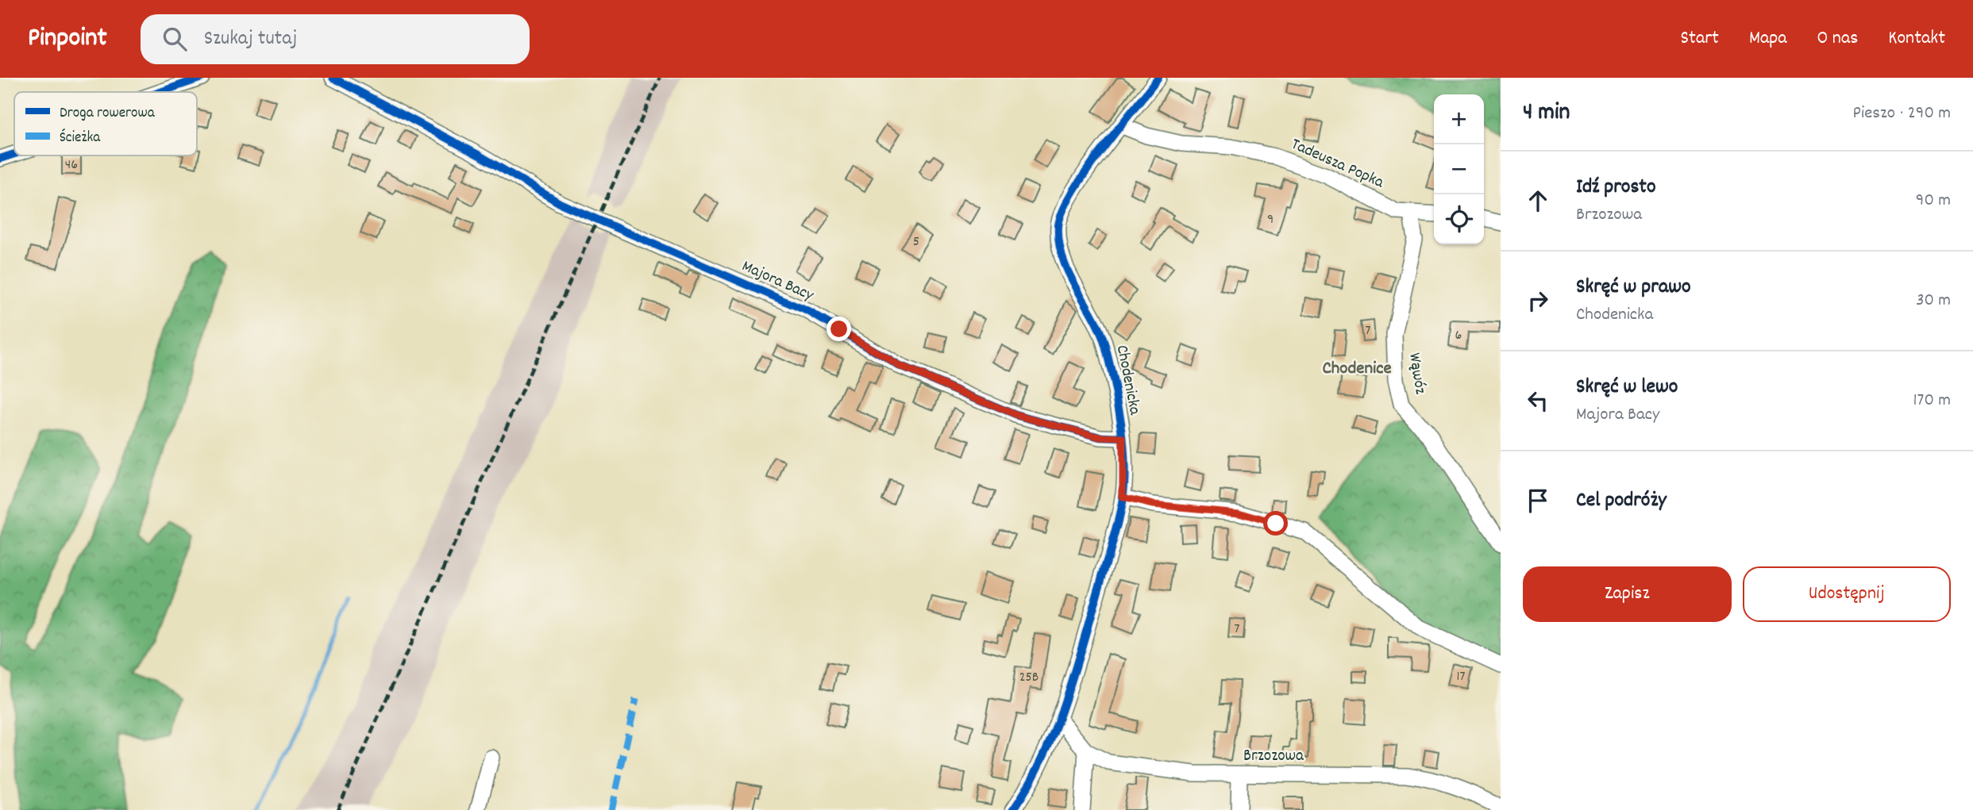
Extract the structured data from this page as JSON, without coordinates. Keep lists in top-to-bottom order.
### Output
{
  "streets": {
    "street": [
      "Tadeusza Popka",
      "Majora Bacy",
      "Wąwóz",
      "Chodenicka",
      "Brzozowa"
    ]
  },
  "crossings": [
    ["Tadeusza Popka", "Wąwóz"],
    ["Tadeusza Popka", "Chodenicka"],
    ["Majora Bacy", "Chodenicka"],
    ["Chodenicka", "Brzozowa"]
  ],
  "districts": ["Chodenice"],
  "house_numbers": [
    "46",
    "9",
    "5",
    "7",
    "6",
    "7",
    "17",
    "25B"
  ],
  "legend": ["Droga rowerowa", "Ścieżka"],
  "page": {
    "header": "Pinpoint",
    "search": "Szukaj tutaj",
    "nav": [
      "Start",
      "Mapa",
      "O nas",
      "Kontakt"
    ],
    "heading": ["4 min", "Pieszo · 290 m"],
    "map_buttons": ["+", "−"],
    "list": [
      ["Idź prosto", "Brzozowa", "90 m"],
      ["Skręć w prawo", "Chodenicka", "30 m"],
      ["Skręć w lewo", "Majora Bacy", "170 m"],
      "Cel podróży"
    ],
    "buttons": ["Zapisz", "Udostępnij"]
  }
}
